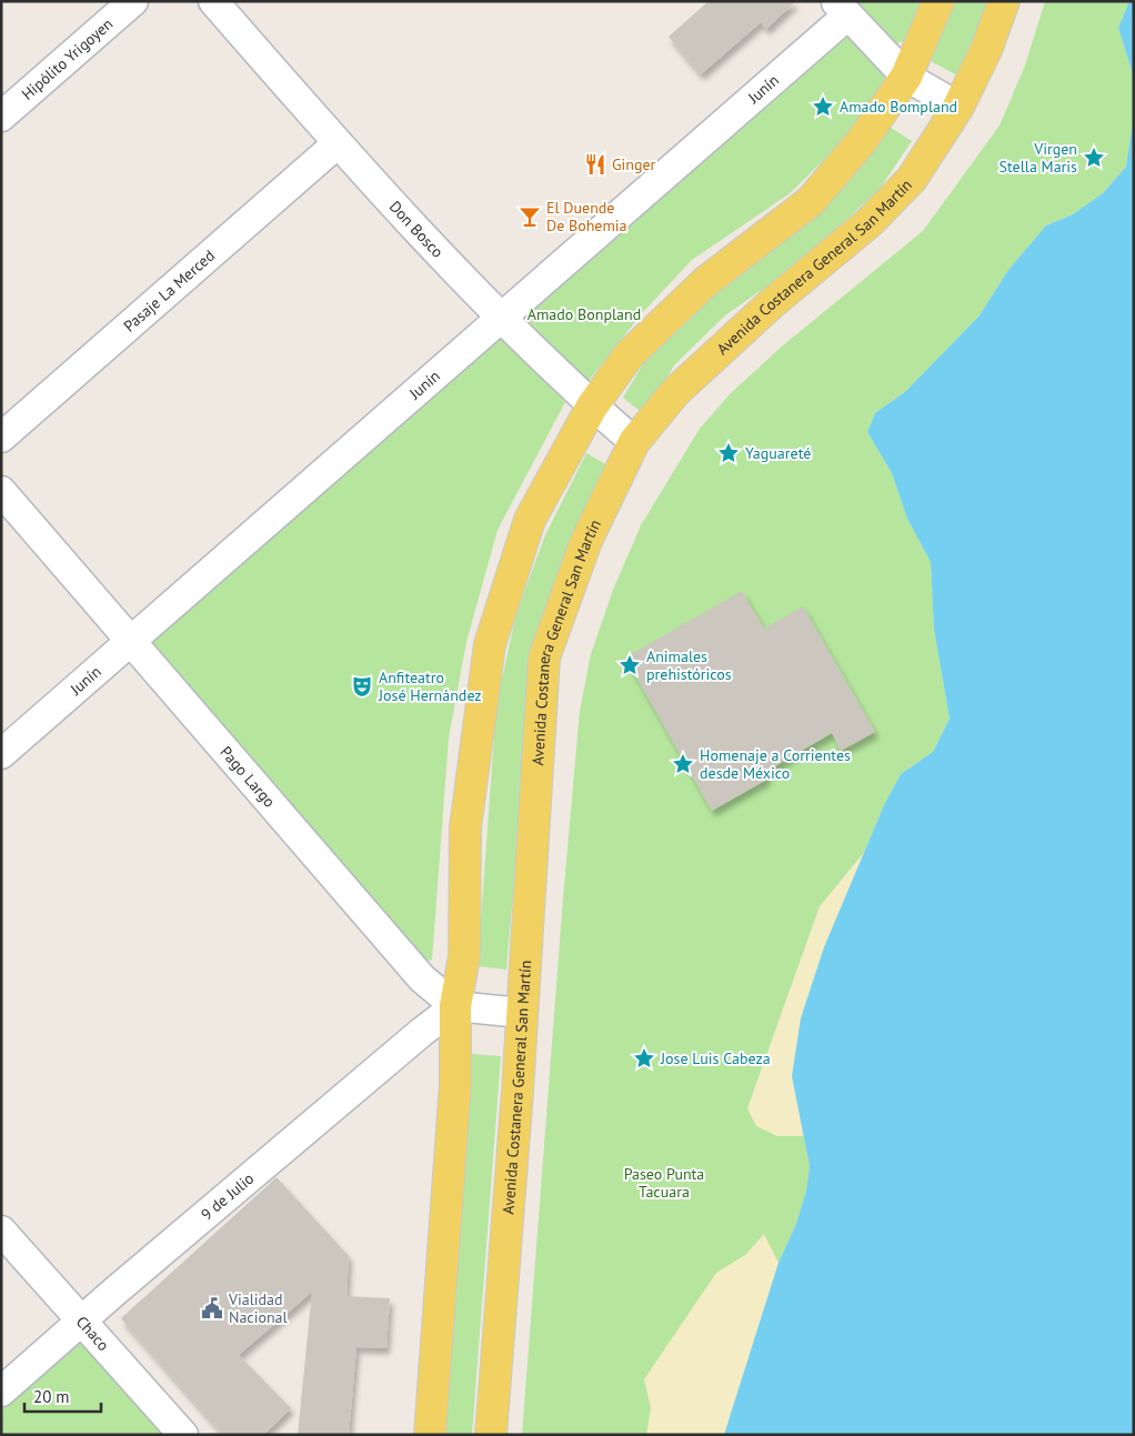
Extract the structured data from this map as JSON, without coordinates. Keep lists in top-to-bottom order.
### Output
{
  "streets": {
    "main road": ["Avenida Costanera General San Martín"],
    "street": [
      "Hipólito Yrigoyen",
      "Junín",
      "Don Bosco",
      "Pasaje La Merced",
      "Pago Largo",
      "9 de Julio",
      "Chaco"
    ]
  },
  "crossings": [
    ["Junín", "Don Bosco"],
    ["Junín", "Pago Largo"],
    ["Don Bosco", "Avenida Costanera General San Martín"],
    ["Don Bosco", "Pasaje La Merced"],
    ["Pago Largo", "9 de Julio"],
    ["9 de Julio", "Chaco"]
  ],
  "parks": ["Amado Bonpland", "Paseo Punta Tacuara"],
  "places": {
    "place": [
      "Amado Bompland",
      "Virgen Stella Maris",
      "Yaguareté",
      "Animales prehistóricos",
      "Homenaje a Corrientes desde México",
      "Jose Luis Cabeza"
    ],
    "restaurant": ["Ginger"],
    "bar": ["El Duende De Bohemia"],
    "theatre": ["Anfiteatro José Hernández"],
    "public building": ["Vialidad Nacional"]
  },
  "scale_bar": "20 m"
}
